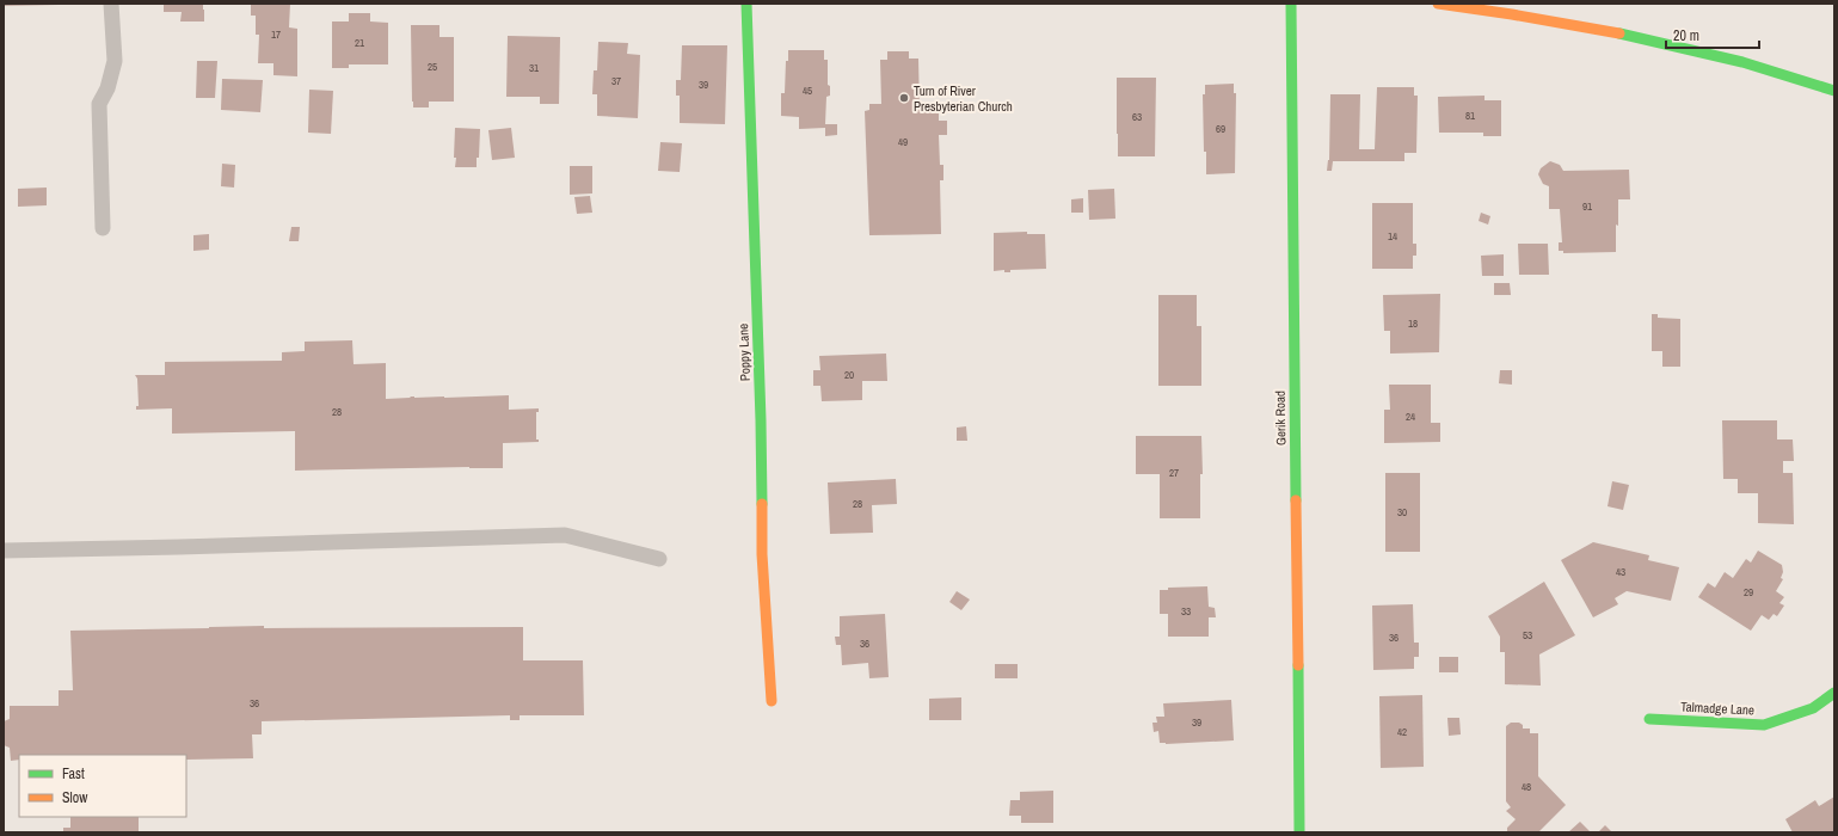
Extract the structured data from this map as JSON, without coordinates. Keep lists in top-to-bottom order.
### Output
{
  "streets": {
    "street": ["Poppy Lane", "Gerik Road", "Talmadge Lane"]
  },
  "places": ["Turn of River Presbyterian Church"],
  "house_numbers": [
    "17",
    "21",
    "25",
    "31",
    "37",
    "39",
    "45",
    "81",
    "63",
    "69",
    "49",
    "91",
    "14",
    "18",
    "20",
    "28",
    "24",
    "27",
    "28",
    "30",
    "43",
    "29",
    "33",
    "53",
    "36",
    "36",
    "36",
    "39",
    "42",
    "48"
  ],
  "legend": ["Fast", "Slow"],
  "scale_bar": "20 m"
}
